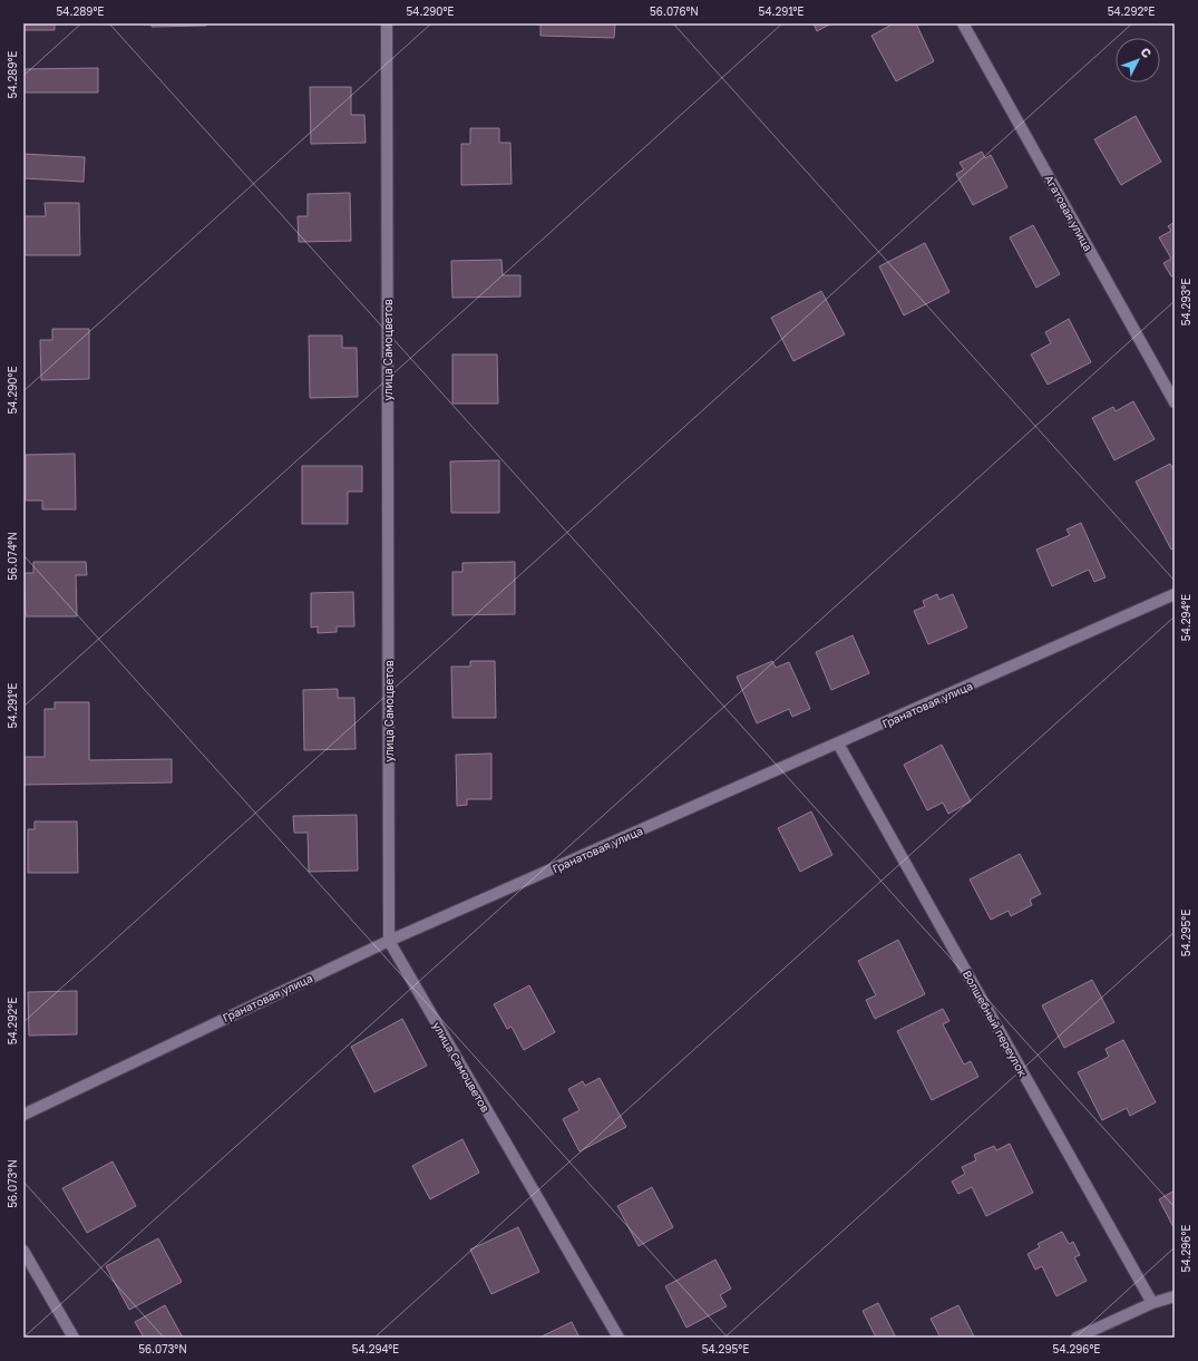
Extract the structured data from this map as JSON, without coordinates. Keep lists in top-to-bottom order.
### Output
{
  "streets": {
    "street": [
      "Агатовая улица",
      "улица Самоцветов",
      "Гранатовая улица",
      "Волшебный переулок"
    ]
  },
  "crossings": [
    ["улица Самоцветов", "Гранатовая улица"],
    ["Гранатовая улица", "Волшебный переулок"]
  ],
  "north": "top right",
  "coordinates": [
    "54.289°E",
    "54.290°E",
    "56.076°N",
    "54.291°E",
    "54.292°E",
    "54.293°E",
    "56.074°N",
    "54.294°E",
    "54.295°E",
    "56.073°N",
    "54.296°E"
  ]
}
